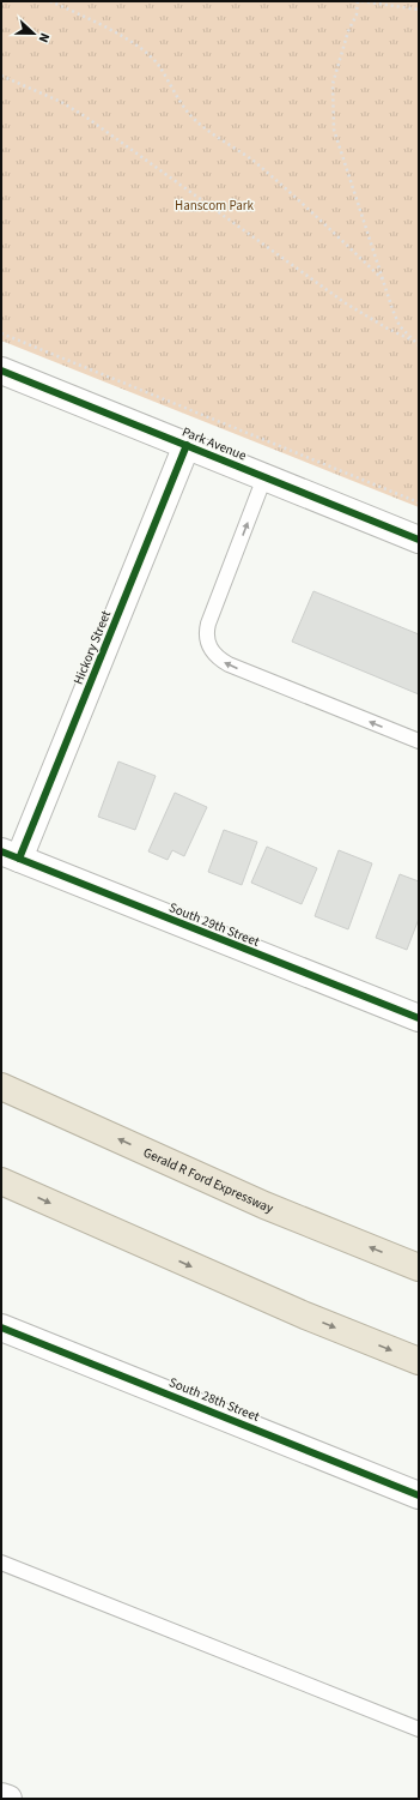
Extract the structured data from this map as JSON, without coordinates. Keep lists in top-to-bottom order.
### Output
{
  "streets": {
    "highway": ["Gerald R Ford Expressway"],
    "street": [
      "Park Avenue",
      "Hickory Street",
      "South 29th Street",
      "South 28th Street"
    ]
  },
  "crossings": [
    ["Park Avenue", "Hickory Street"],
    ["Hickory Street", "South 29th Street"]
  ],
  "parks": ["Hanscom Park"],
  "north": "right"
}
